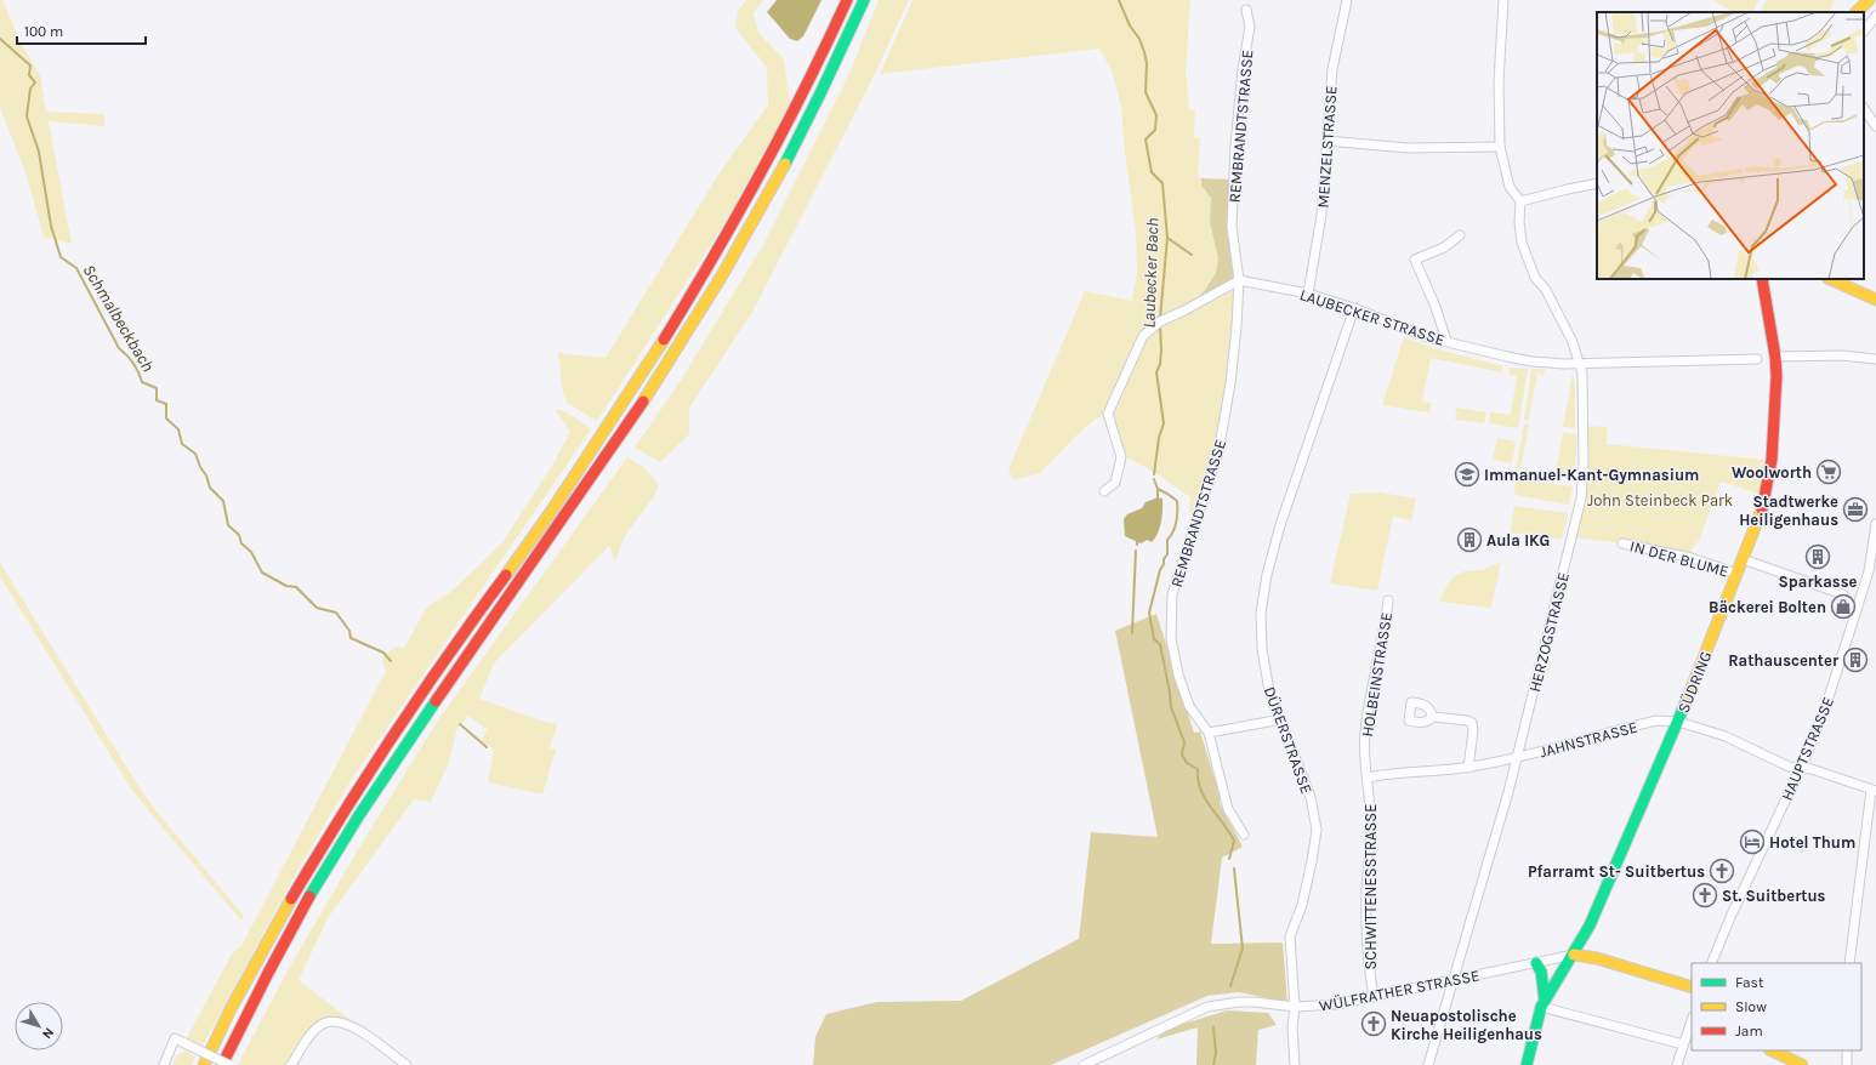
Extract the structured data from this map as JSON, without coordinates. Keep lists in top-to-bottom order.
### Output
{
  "streets": {
    "main road": ["SÜDRING", "WÜLFRATHER STRASSE"],
    "street": [
      "REMBRANDTSTRASSE",
      "MENZELSTRASSE",
      "LAUBECKER STRASSE",
      "IN DER BLUME",
      "HERZOGSTRASSE",
      "HOLBEINSTRASSE",
      "JAHNSTRASSE",
      "DÜRERSTRASSE",
      "HAUPTSTRASSE",
      "SCHWITTENESSTRASSE"
    ]
  },
  "crossings": [
    ["REMBRANDTSTRASSE", "LAUBECKER STRASSE"],
    ["MENZELSTRASSE", "LAUBECKER STRASSE"],
    ["LAUBECKER STRASSE", "HERZOGSTRASSE"],
    ["LAUBECKER STRASSE", "DÜRERSTRASSE"],
    ["IN DER BLUME", "SÜDRING"],
    ["HERZOGSTRASSE", "JAHNSTRASSE"],
    ["HERZOGSTRASSE", "WÜLFRATHER STRASSE"],
    ["HOLBEINSTRASSE", "JAHNSTRASSE"],
    ["HOLBEINSTRASSE", "SCHWITTENESSTRASSE"],
    ["SÜDRING", "JAHNSTRASSE"],
    ["SÜDRING", "WÜLFRATHER STRASSE"],
    ["JAHNSTRASSE", "HAUPTSTRASSE"],
    ["JAHNSTRASSE", "SCHWITTENESSTRASSE"],
    ["DÜRERSTRASSE", "WÜLFRATHER STRASSE"],
    ["SCHWITTENESSTRASSE", "WÜLFRATHER STRASSE"]
  ],
  "water": ["Laubecker Bach", "Schmalbeckbach"],
  "parks": ["John Steinbeck Park"],
  "places": {
    "supermarket": ["Woolworth"],
    "school or university": ["Immanuel-Kant-Gymnasium"],
    "office": ["Stadtwerke Heiligenhaus"],
    "building": ["Aula IKG", "Sparkasse", "Rathauscenter"],
    "shop": ["Bäckerei Bolten"],
    "hotel": ["Hotel Thum"],
    "church": ["Pfarramt St- Suitbertus", "St. Suitbertus", "Neuapostolische Kirche Heiligenhaus"]
  },
  "legend": ["Fast", "Slow", "Jam"],
  "scale_bar": "100 m",
  "north": "bottom right"
}
